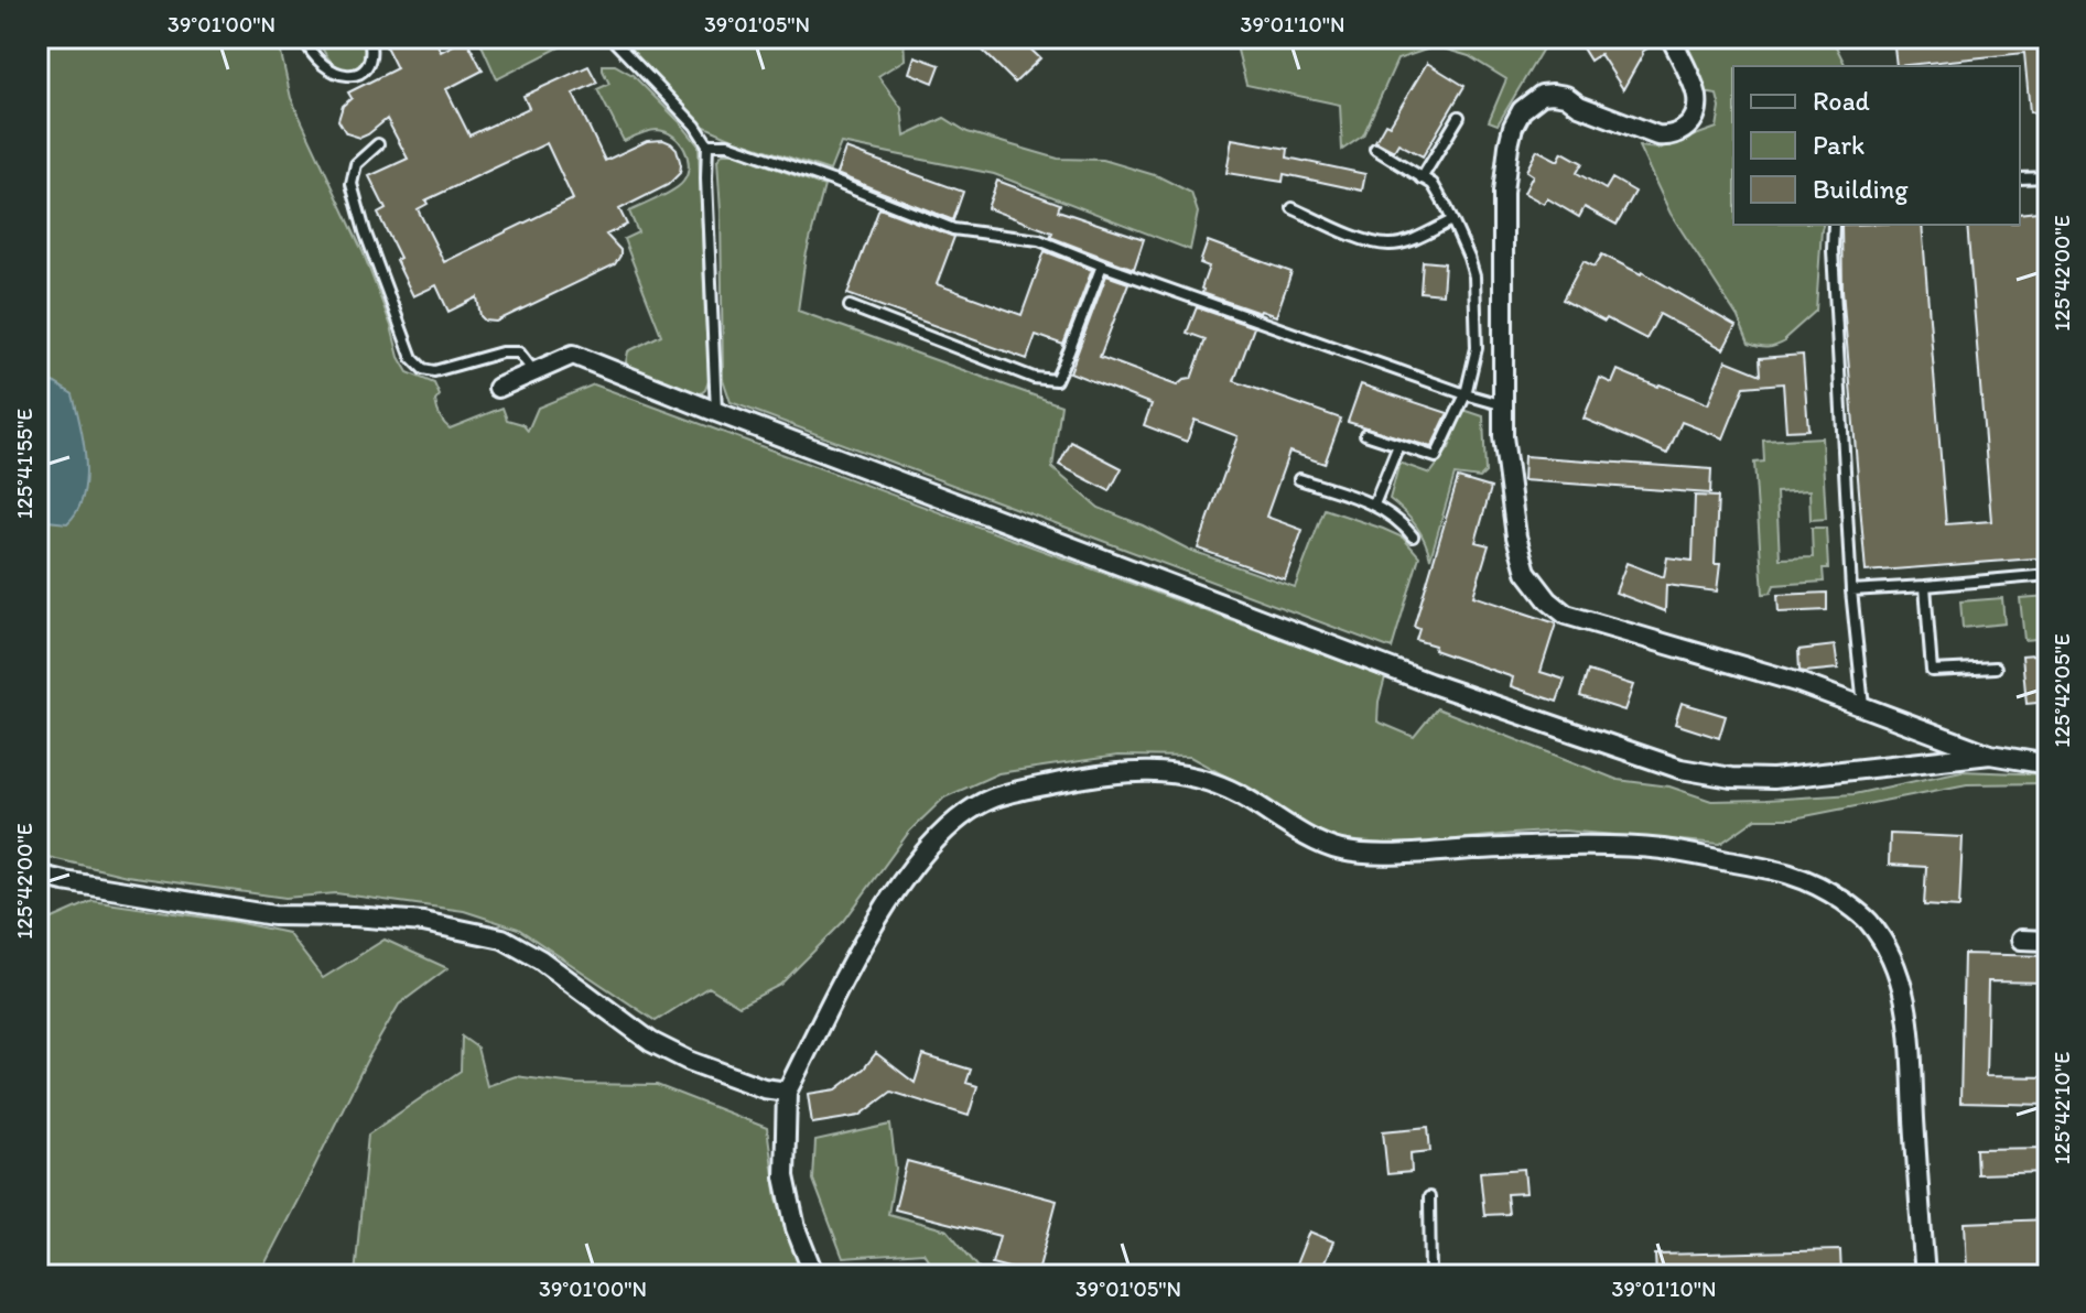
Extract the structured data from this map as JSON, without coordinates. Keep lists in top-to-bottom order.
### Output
{
  "legend": ["Road", "Park", "Building"],
  "coordinates": [
    "39°01'00\"N",
    "39°01'05\"N",
    "39°01'10\"N",
    "125°42'00\"E",
    "125°41'55\"E",
    "125°42'05\"E",
    "125°42'10\"E"
  ]
}
